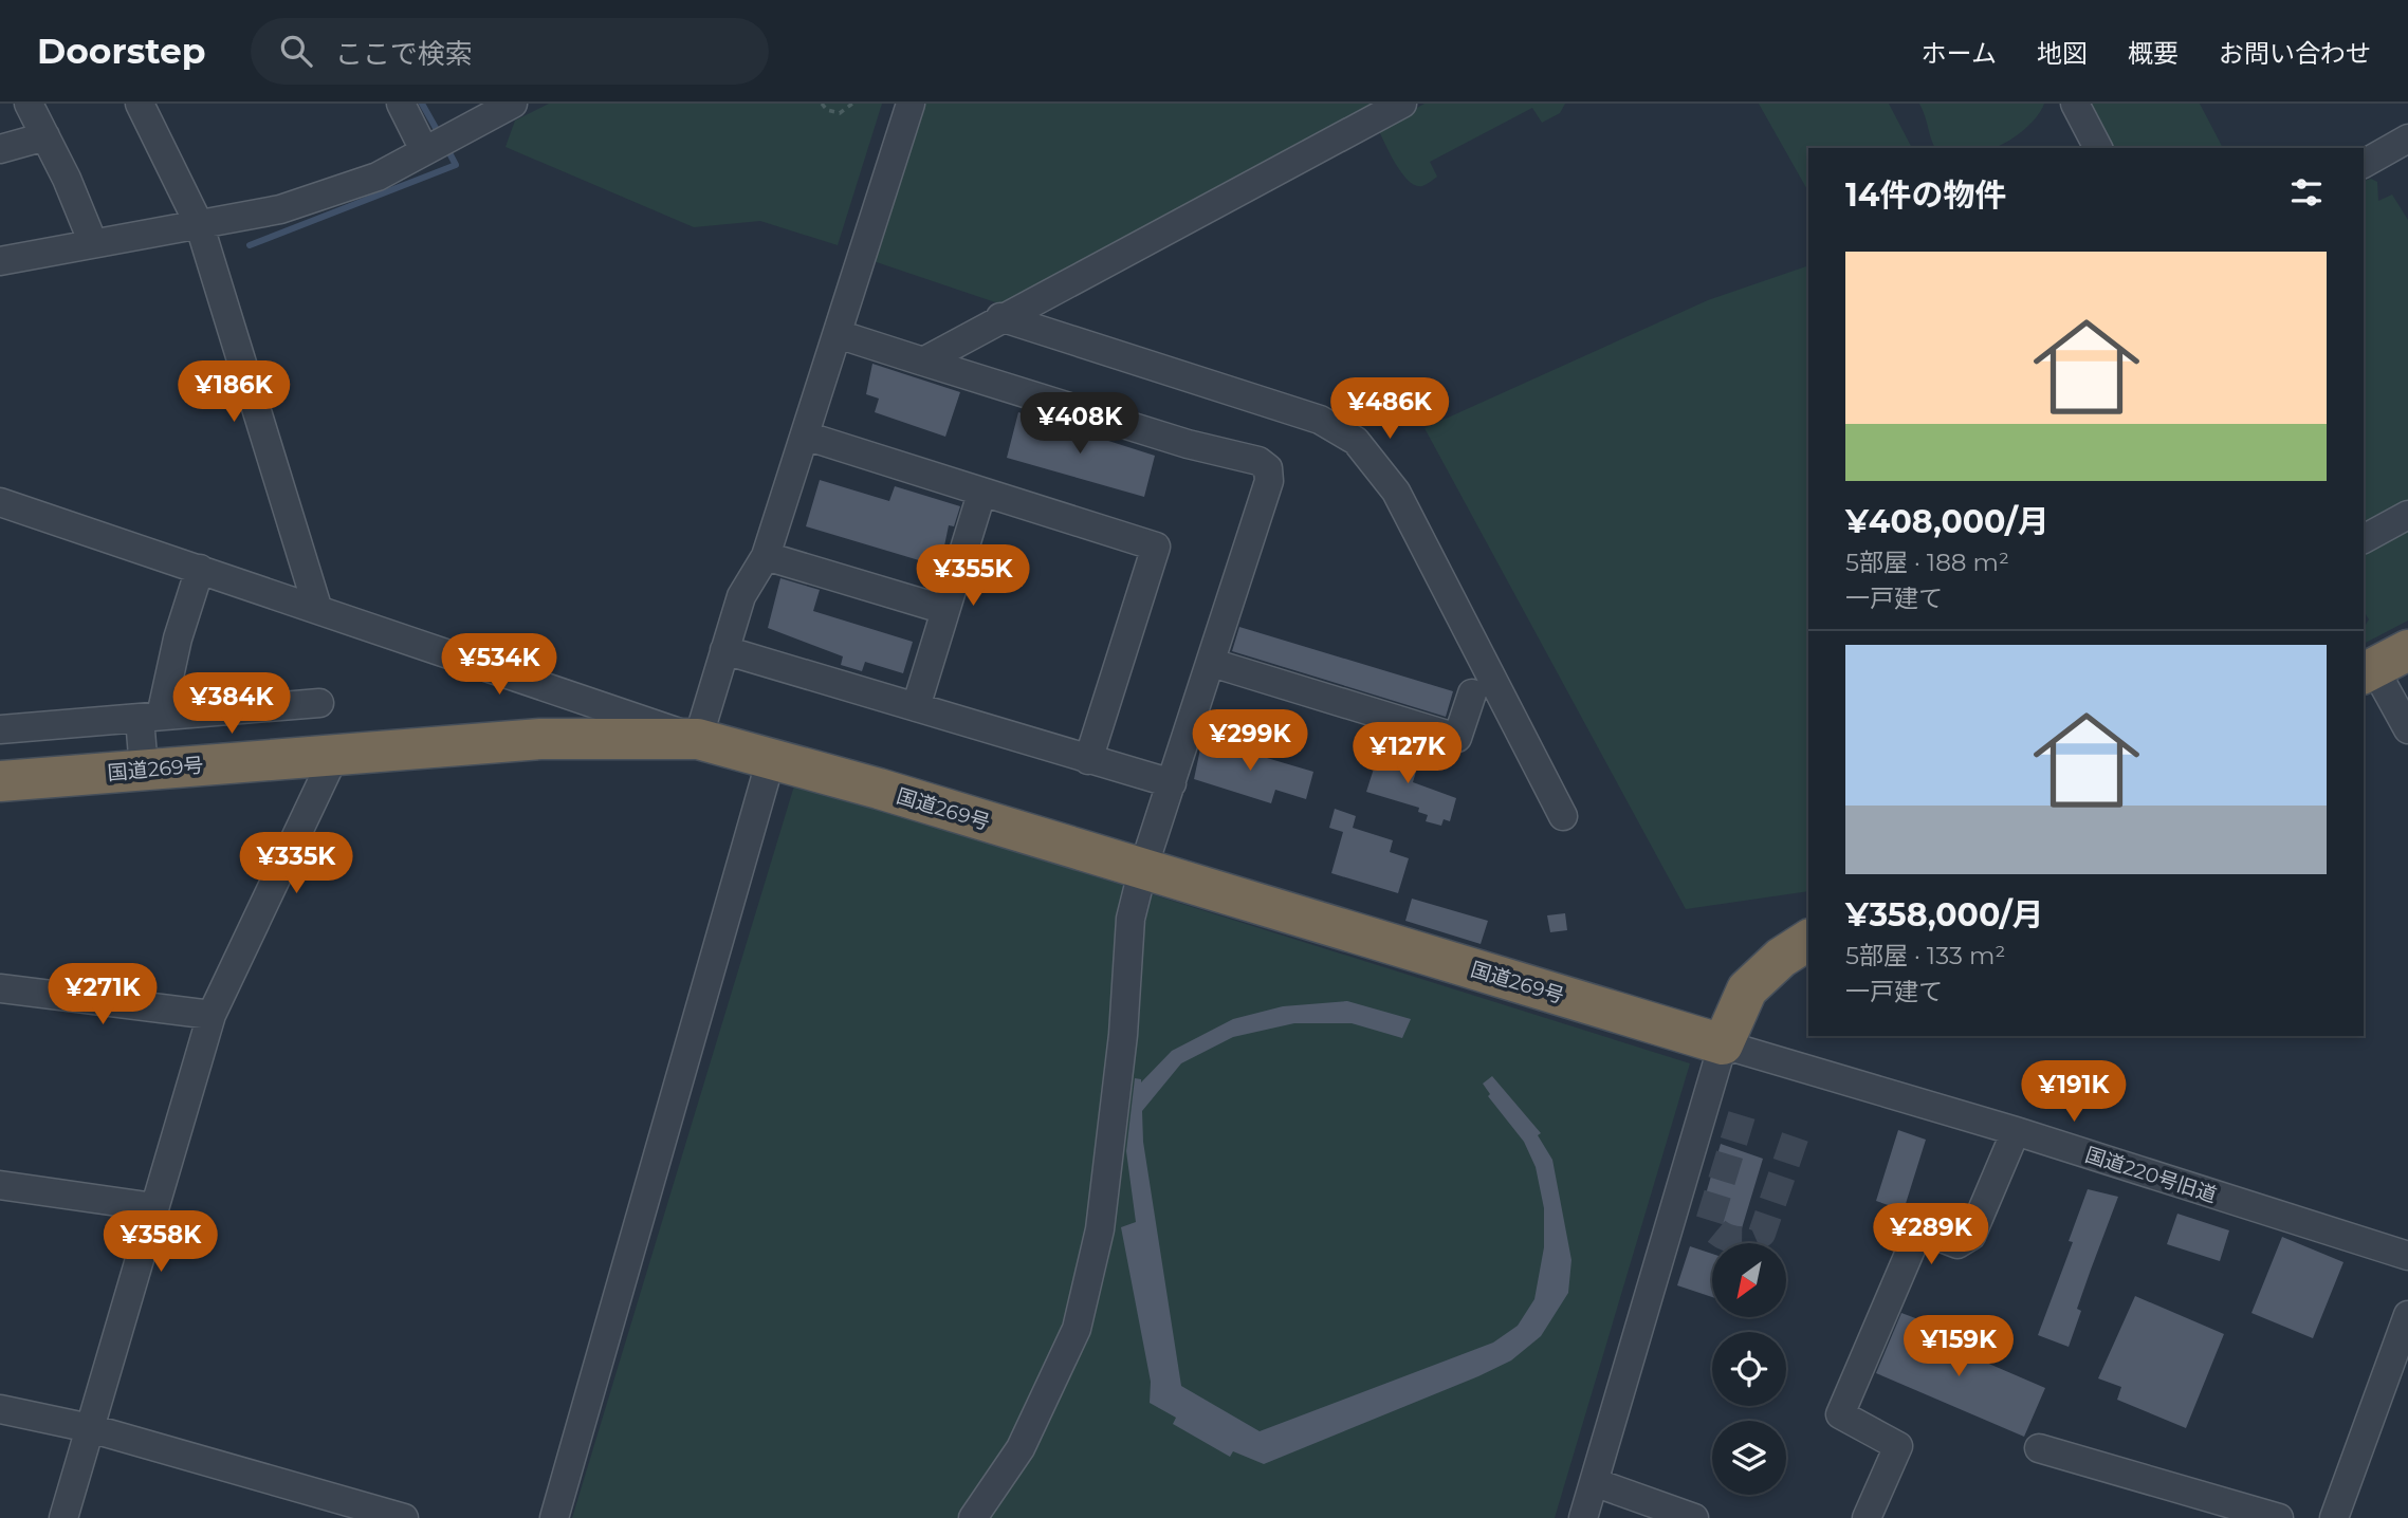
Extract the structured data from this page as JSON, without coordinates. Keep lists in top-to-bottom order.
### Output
{
  "streets": {
    "highway": ["国道269号"],
    "street": ["国道220号旧道"]
  },
  "crossings": [
    ["国道269号", "国道220号旧道"]
  ],
  "north": "bottom left",
  "page": {
    "header": "Doorstep",
    "search": "ここで検索",
    "nav": [
      "ホーム",
      "地図",
      "概要",
      "お問い合わせ"
    ],
    "heading": "14件の物件",
    "list": [
      {
        "name": "¥408,000/月",
        "note": "5部屋 · 188 m² · 一戸建て"
      },
      {
        "name": "¥358,000/月",
        "note": "5部屋 · 133 m² · 一戸建て"
      }
    ],
    "price": [
      "¥186K",
      "¥486K",
      "¥408K",
      "¥355K",
      "¥534K",
      "¥384K",
      "¥299K",
      "¥127K",
      "¥335K",
      "¥271K",
      "¥191K",
      "¥289K",
      "¥358K",
      "¥159K"
    ]
  }
}
